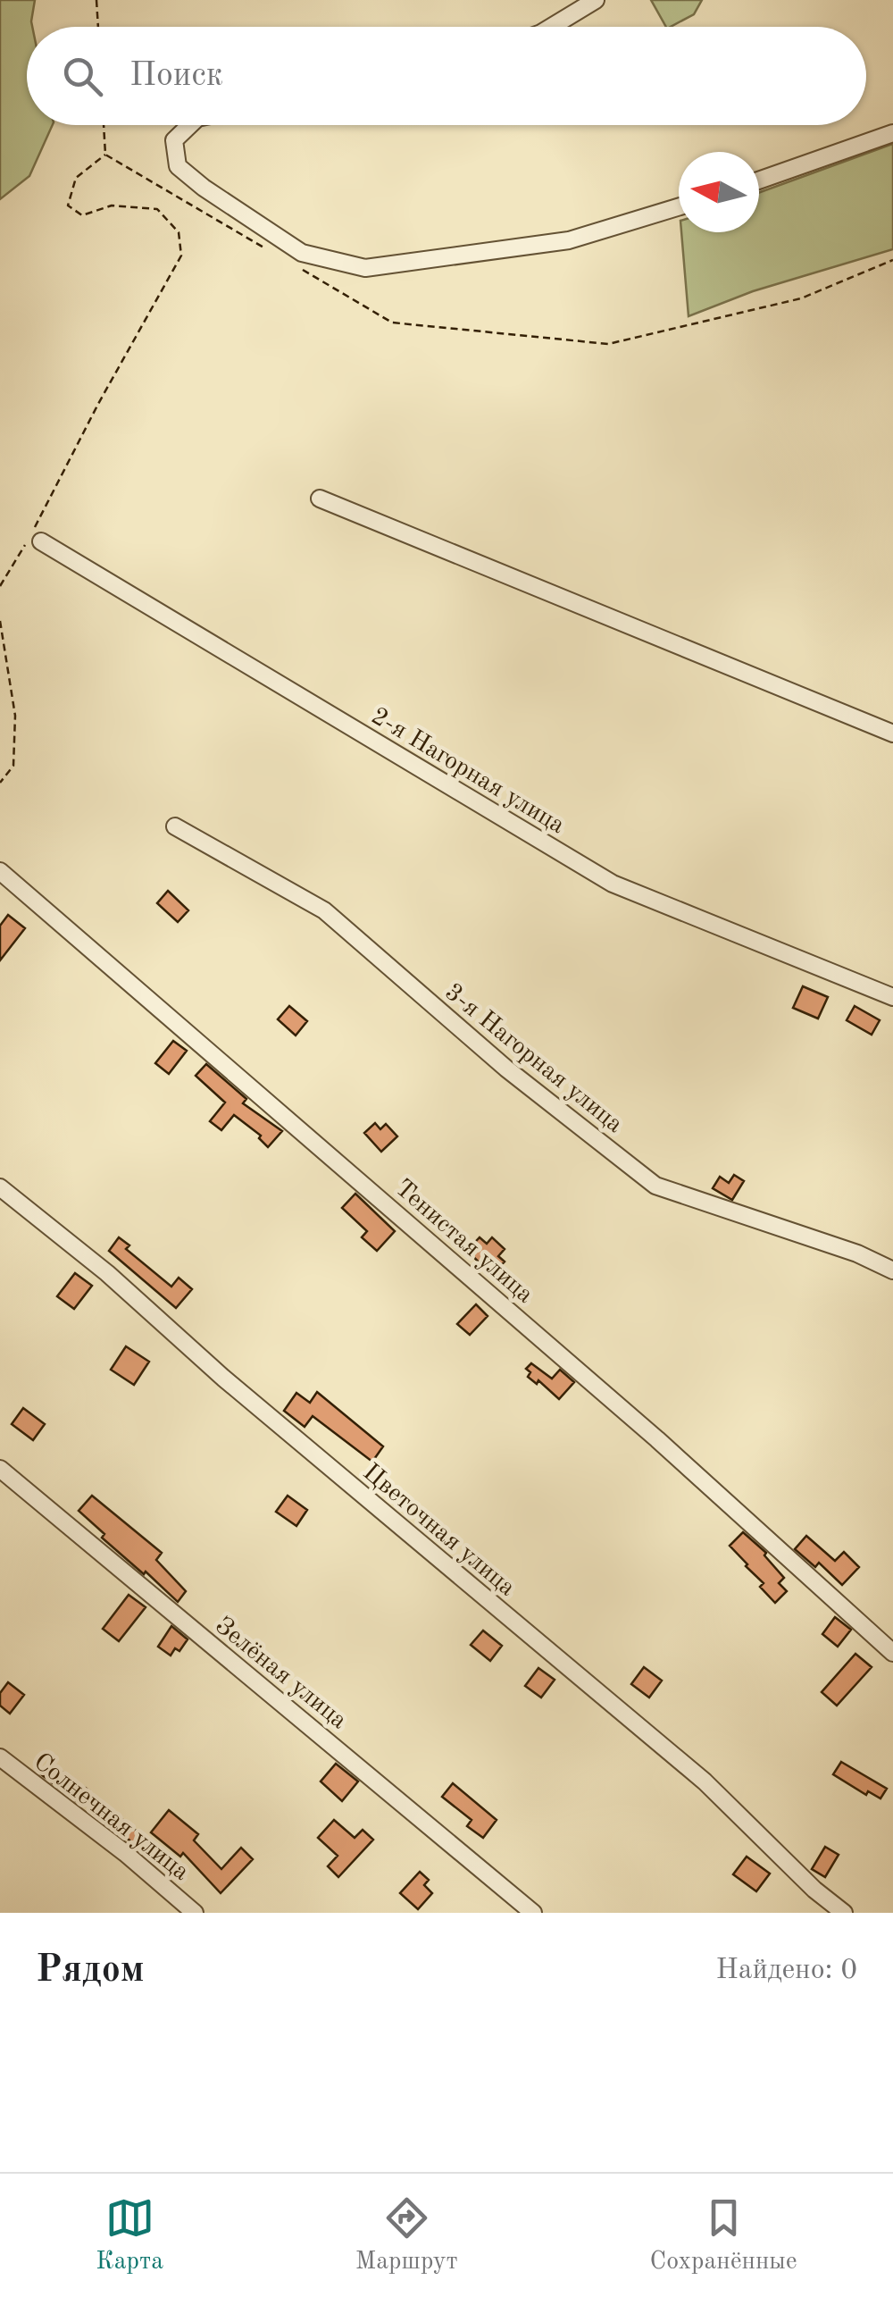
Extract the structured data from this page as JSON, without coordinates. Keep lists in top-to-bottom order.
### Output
{
  "streets": {
    "street": [
      "2-я Нагорная улица",
      "3-я Нагорная улица",
      "Тенистая улица",
      "Цветочная улица",
      "Зелёная улица",
      "Солнечная улица"
    ]
  },
  "north": "left",
  "page": {
    "search": "Поиск",
    "heading": ["Рядом", "Найдено: 0"],
    "nav": ["Карта", "Маршрут", "Сохранённые"]
  }
}
